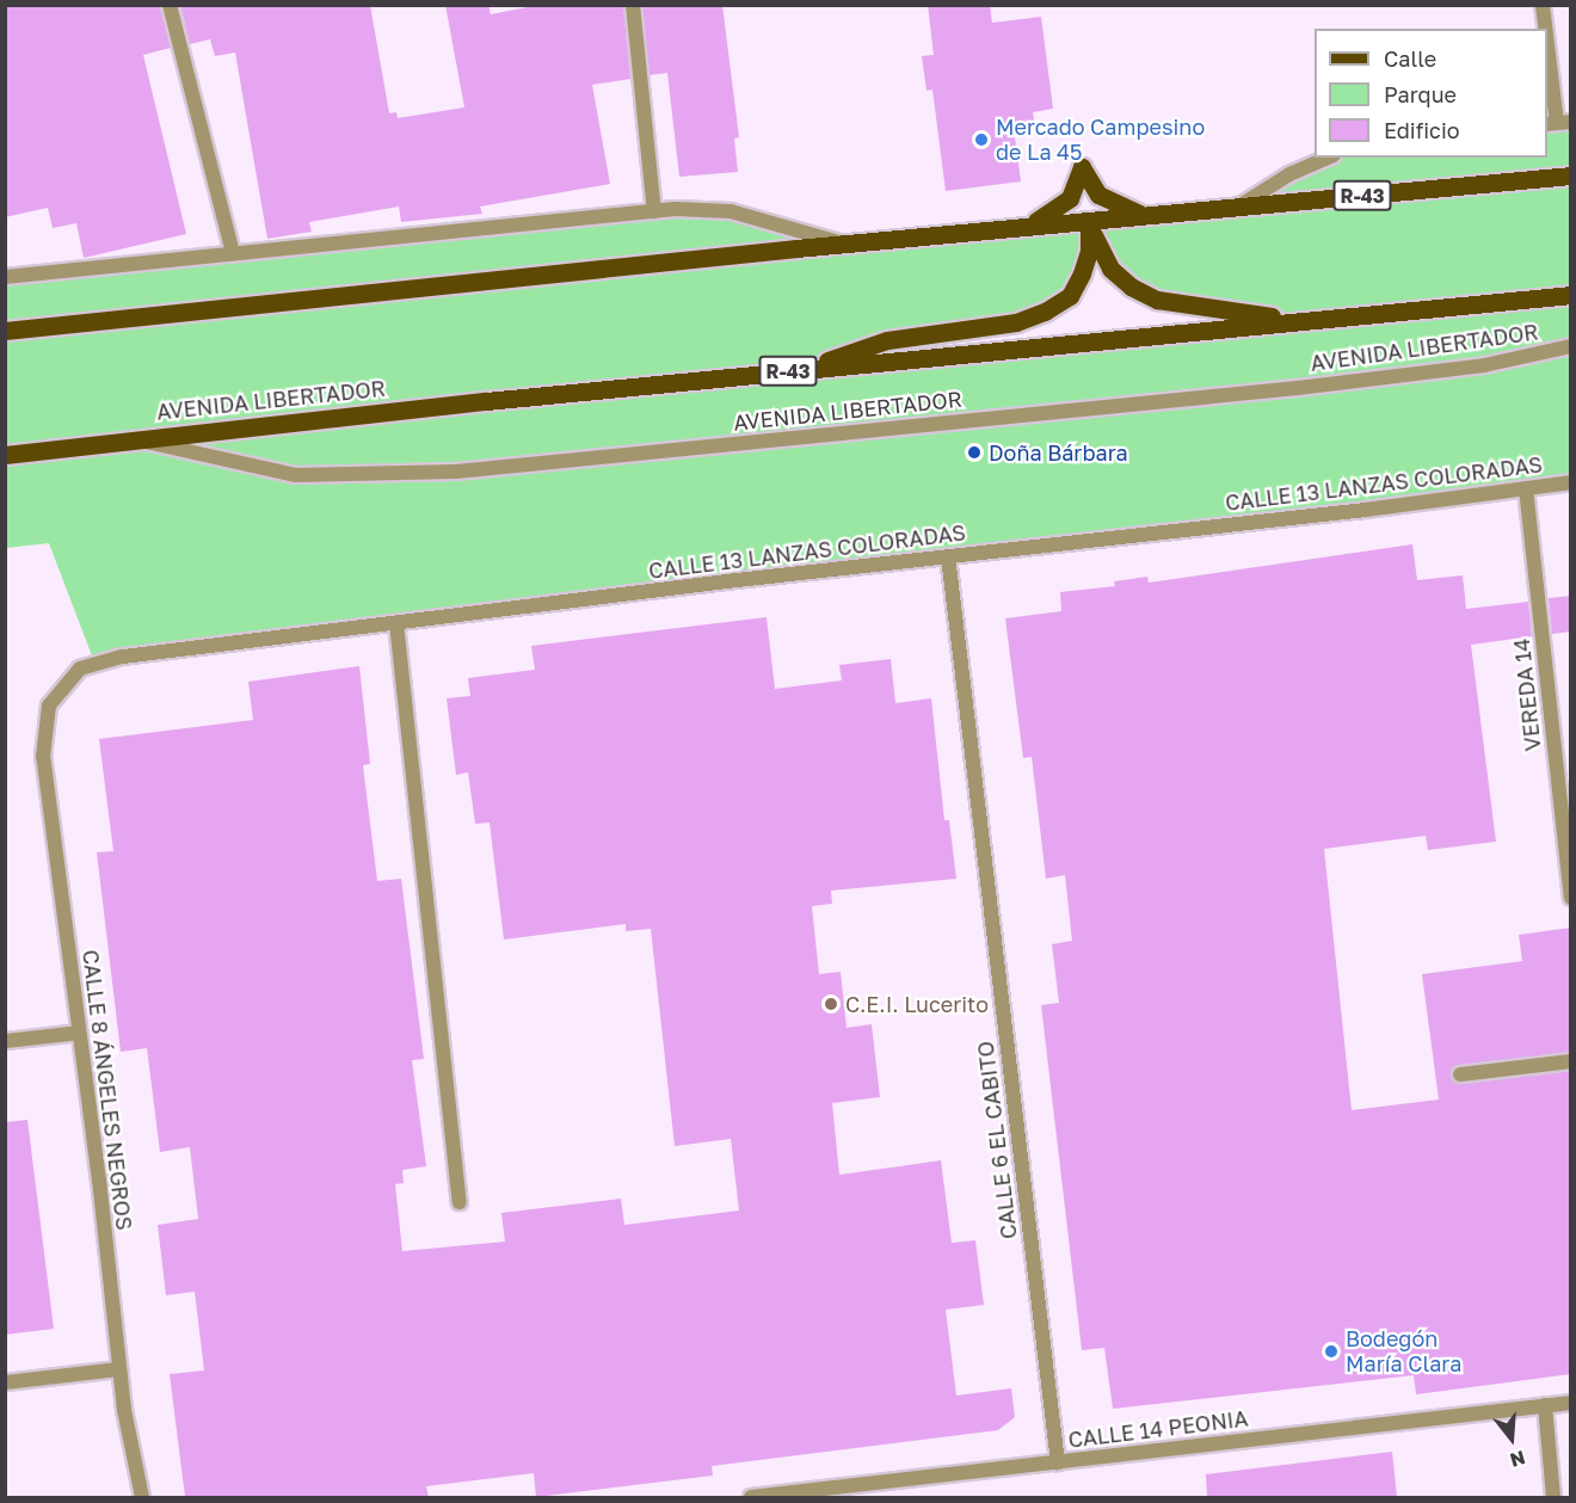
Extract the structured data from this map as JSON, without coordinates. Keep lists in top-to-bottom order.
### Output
{
  "streets": {
    "main road": ["R-43", "AVENIDA LIBERTADOR"],
    "street": [
      "CALLE 13 LANZAS COLORADAS",
      "VEREDA 14",
      "CALLE 8 ÁNGELES NEGROS",
      "CALLE 6 EL CABITO",
      "CALLE 14 PEONIA"
    ]
  },
  "crossings": [
    ["CALLE 13 LANZAS COLORADAS", "VEREDA 14"],
    ["CALLE 13 LANZAS COLORADAS", "CALLE 8 ÁNGELES NEGROS"],
    ["CALLE 13 LANZAS COLORADAS", "CALLE 6 EL CABITO"],
    ["CALLE 6 EL CABITO", "CALLE 14 PEONIA"]
  ],
  "places": [
    "Mercado Campesino de La 45",
    "Doña Bárbara",
    "C.E.I. Lucerito",
    "Bodegón María Clara"
  ],
  "legend": ["Calle", "Parque", "Edificio"],
  "north": "bottom"
}
